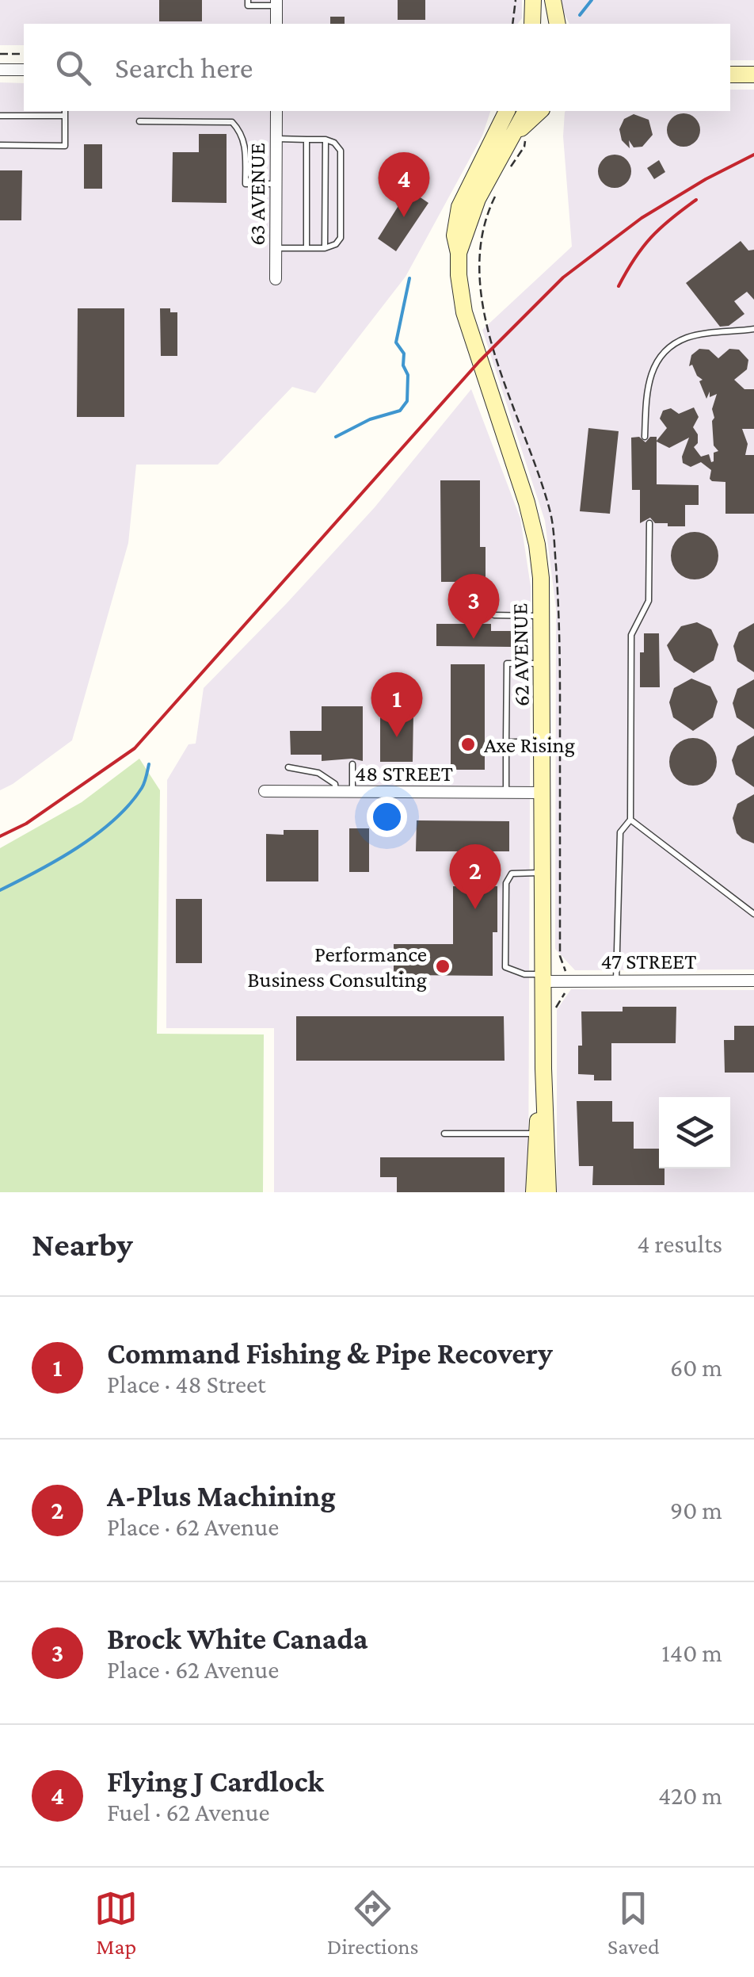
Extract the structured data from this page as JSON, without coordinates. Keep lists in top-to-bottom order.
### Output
{
  "streets": {
    "main road": ["62 AVENUE"],
    "street": ["63 AVENUE", "48 STREET", "47 STREET"]
  },
  "crossings": [
    ["62 AVENUE", "48 STREET"],
    ["62 AVENUE", "47 STREET"]
  ],
  "places": ["Axe Rising", "Performance Business Consulting"],
  "page": {
    "search": "Search here",
    "pins": [
      "4",
      "3",
      "1",
      "2"
    ],
    "heading": ["Nearby", "4 results"],
    "list": [
      {
        "mark": "1",
        "name": "Command Fishing & Pipe Recovery",
        "note": "Place · 48 Street",
        "value": "60 m"
      },
      {
        "mark": "2",
        "name": "A-Plus Machining",
        "note": "Place · 62 Avenue",
        "value": "90 m"
      },
      {
        "mark": "3",
        "name": "Brock White Canada",
        "note": "Place · 62 Avenue",
        "value": "140 m"
      },
      {
        "mark": "4",
        "name": "Flying J Cardlock",
        "note": "Fuel · 62 Avenue",
        "value": "420 m"
      }
    ],
    "nav": ["Map", "Directions", "Saved"]
  }
}
